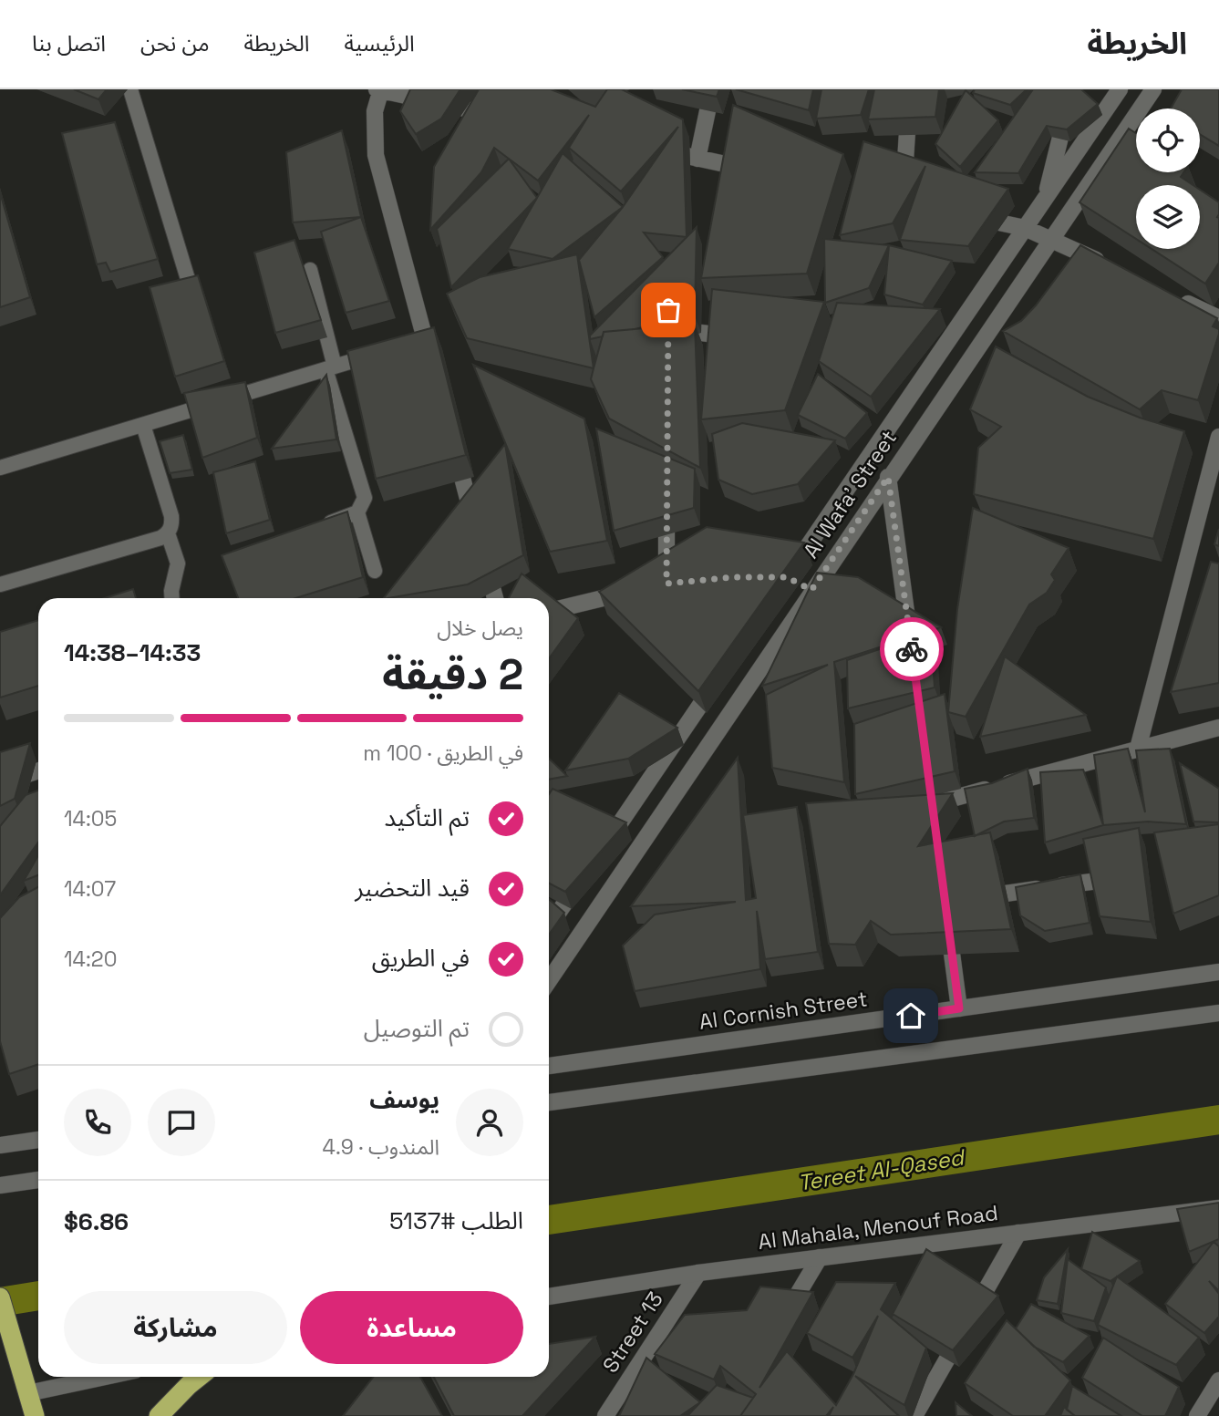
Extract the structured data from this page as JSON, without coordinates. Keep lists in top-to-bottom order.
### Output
{
  "streets": {
    "street": [
      "Al Wafa' Street",
      "Al Cornish Street",
      "Al Mahala, Menouf Road",
      "Street 13"
    ]
  },
  "crossings": [
    ["Al Mahala, Menouf Road", "Street 13"]
  ],
  "water": ["Tereet Al-Qased"],
  "page": {
    "header": "الخريطة",
    "nav": [
      "الرئيسية",
      "الخريطة",
      "من نحن",
      "اتصل بنا"
    ],
    "heading": ["2 دقيقة", "يصل خلال", "14:33–14:38"],
    "panel": [
      "يوسف",
      "المندوب · 4.9",
      "الطلب #5137",
      "$6.86"
    ],
    "bar": "في الطريق · 100 m",
    "list": [
      ["تم التأكيد", "14:05"],
      ["قيد التحضير", "14:07"],
      ["في الطريق", "14:20"],
      "تم التوصيل"
    ],
    "buttons": ["مساعدة", "مشاركة"]
  }
}
